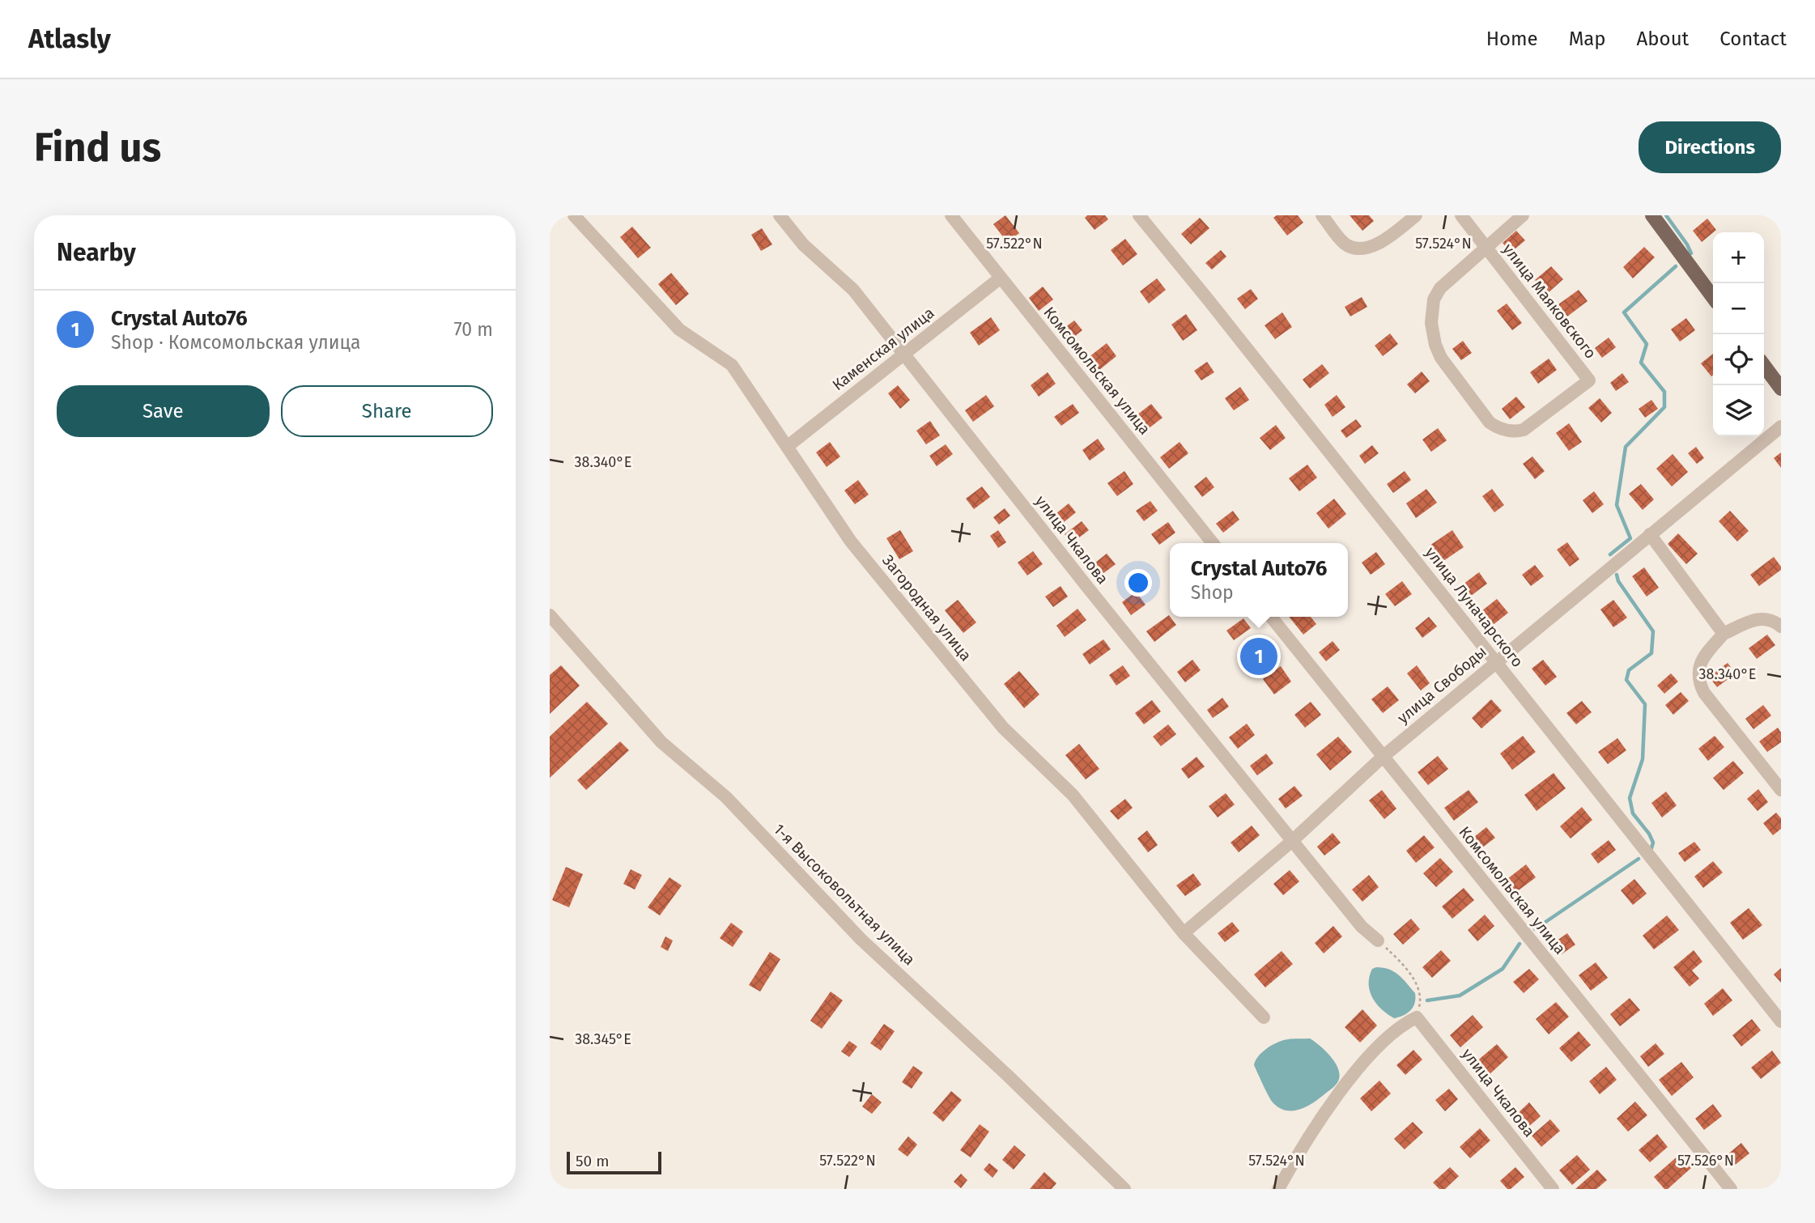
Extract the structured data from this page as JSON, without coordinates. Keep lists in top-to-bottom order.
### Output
{
  "streets": {
    "street": [
      "улица Маяковского",
      "Каменская улица",
      "Комсомольская улица",
      "улица Чкалова",
      "улица Луначарского",
      "Загородная улица",
      "улица Свободы",
      "1-я Высоковольтная улица"
    ]
  },
  "crossings": [
    ["Каменская улица", "Комсомольская улица"],
    ["Каменская улица", "улица Чкалова"],
    ["Каменская улица", "Загородная улица"],
    ["Комсомольская улица", "улица Свободы"],
    ["улица Чкалова", "улица Свободы"],
    ["улица Луначарского", "улица Свободы"],
    ["Загородная улица", "улица Свободы"]
  ],
  "scale_bar": "50 m",
  "page": {
    "header": "Atlasly",
    "nav": [
      "Home",
      "Map",
      "About",
      "Contact"
    ],
    "buttons": [
      "Directions",
      ["Save", "Share"]
    ],
    "title": "Find us",
    "heading": "Nearby",
    "map_buttons": ["+", "−"],
    "list": [
      {
        "mark": "1",
        "name": "Crystal Auto76",
        "note": "Shop · Комсомольская улица",
        "value": "70 m"
      }
    ],
    "popup": ["Crystal Auto76", "Shop"],
    "pins": "1",
    "scale": "50 m"
  },
  "coordinates": [
    "57.522°N",
    "57.524°N",
    "38.340°E",
    "38.345°E",
    "57.526°N"
  ]
}
